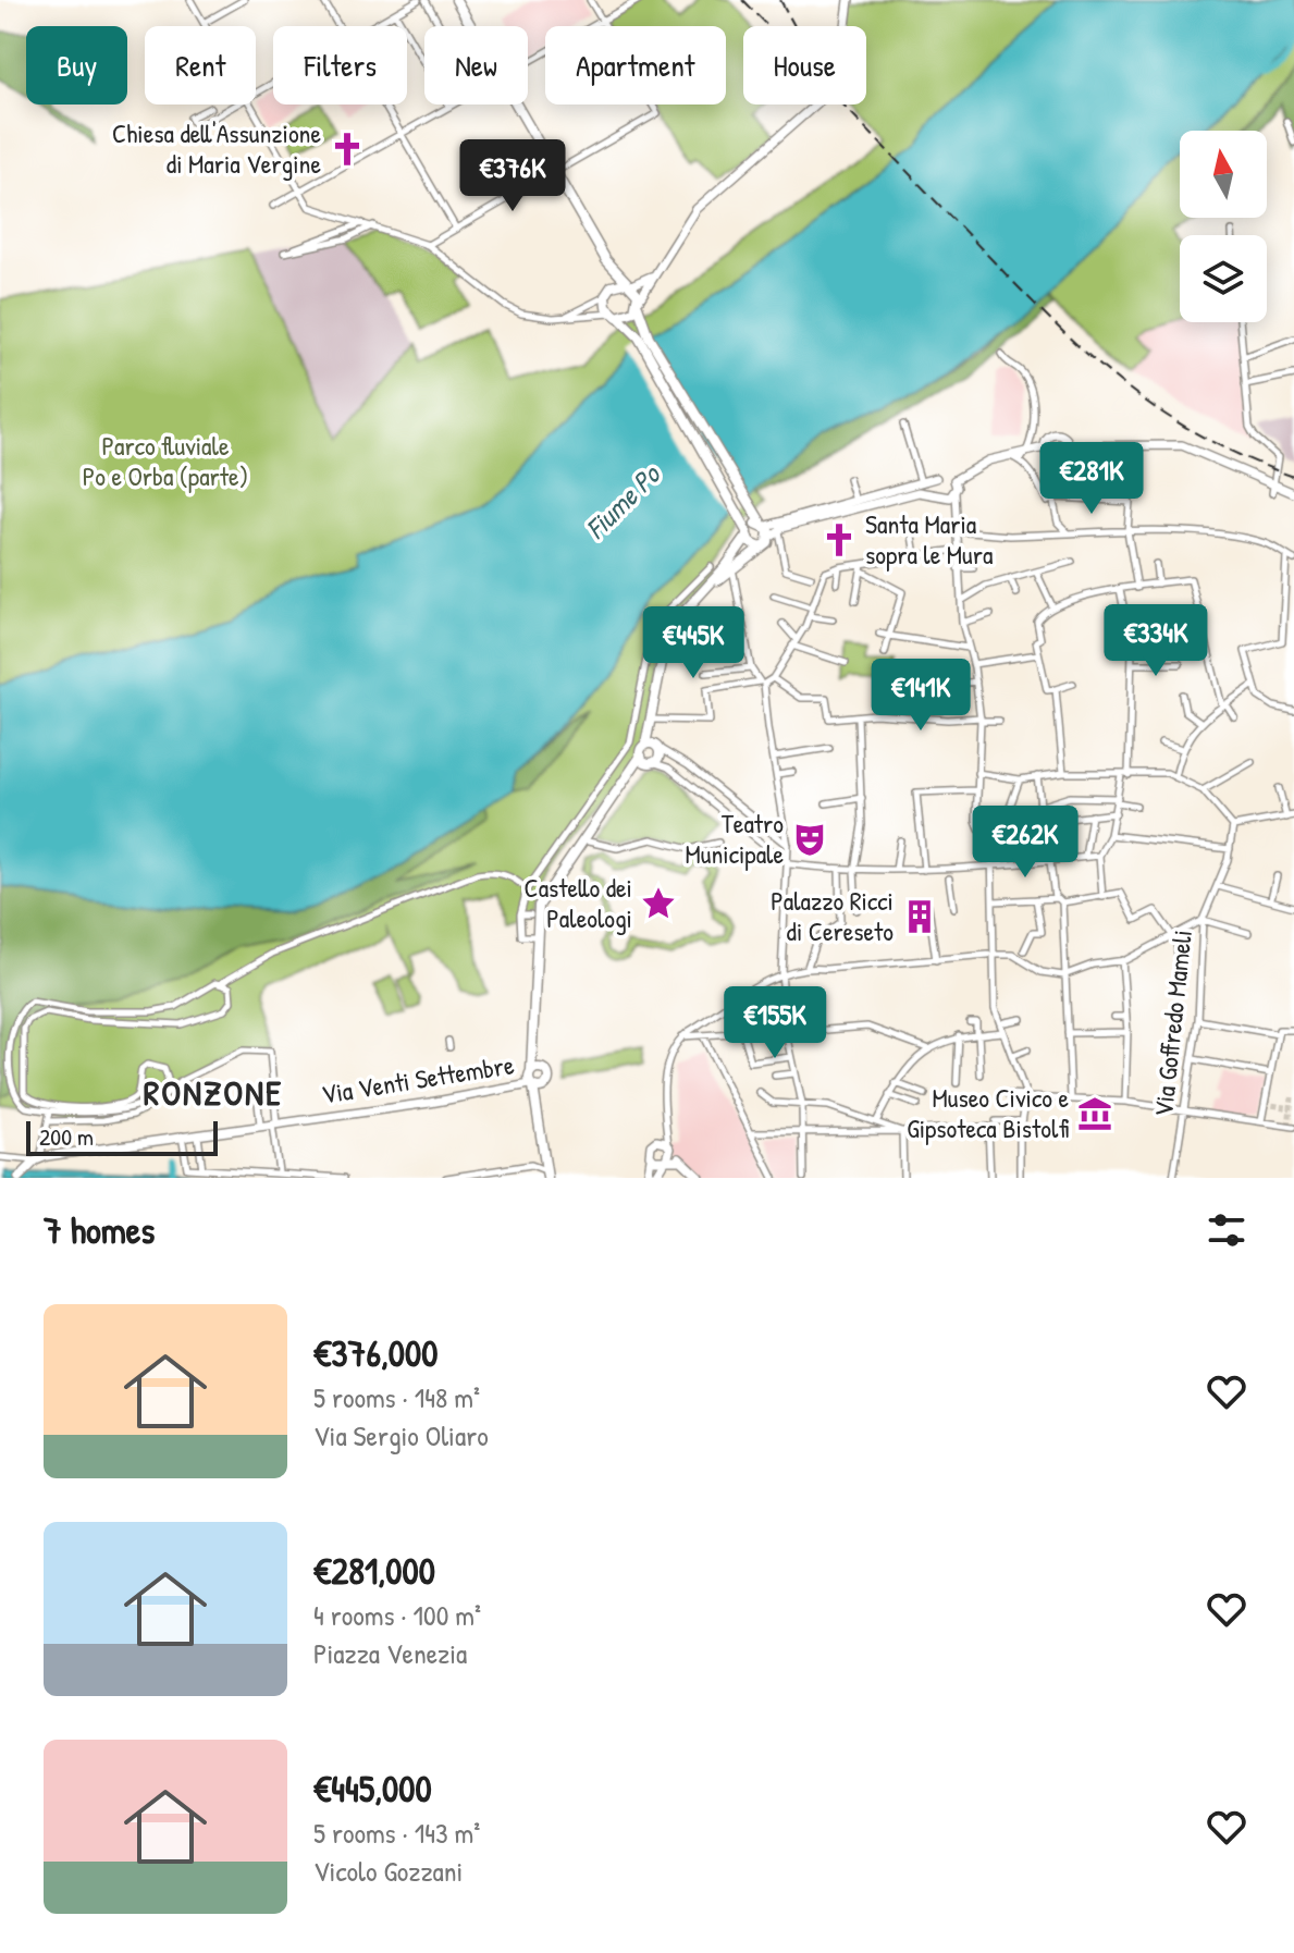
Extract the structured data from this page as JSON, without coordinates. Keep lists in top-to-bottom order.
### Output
{
  "streets": {
    "main road": ["Via Venti Settembre"],
    "street": ["Via Goffredo Mameli"]
  },
  "districts": ["RONZONE"],
  "water": ["Fiume Po"],
  "parks": ["Parco fluviale Po e Orba (parte)"],
  "places": {
    "church": ["Chiesa dell'Assunzione di Maria Vergine", "Santa Maria sopra le Mura"],
    "theatre": ["Teatro Municipale"],
    "place": ["Castello dei Paleologi"],
    "building": ["Palazzo Ricci di Cereseto"],
    "museum": ["Museo Civico e Gipsoteca Bistolfi"]
  },
  "scale_bar": "200 m",
  "north": "top",
  "page": {
    "chip": [
      "Buy",
      "Rent",
      "Filters",
      "New",
      "Apartment",
      "House"
    ],
    "price": [
      "€376K",
      "€281K",
      "€334K",
      "€445K",
      "€141K",
      "€262K",
      "€155K"
    ],
    "scale": "200 m",
    "heading": "7 homes",
    "list": [
      {
        "name": "€376,000",
        "note": "5 rooms · 148 m² · Via Sergio Oliaro"
      },
      {
        "name": "€281,000",
        "note": "4 rooms · 100 m² · Piazza Venezia"
      },
      {
        "name": "€445,000",
        "note": "5 rooms · 143 m² · Vicolo Gozzani"
      }
    ]
  }
}
